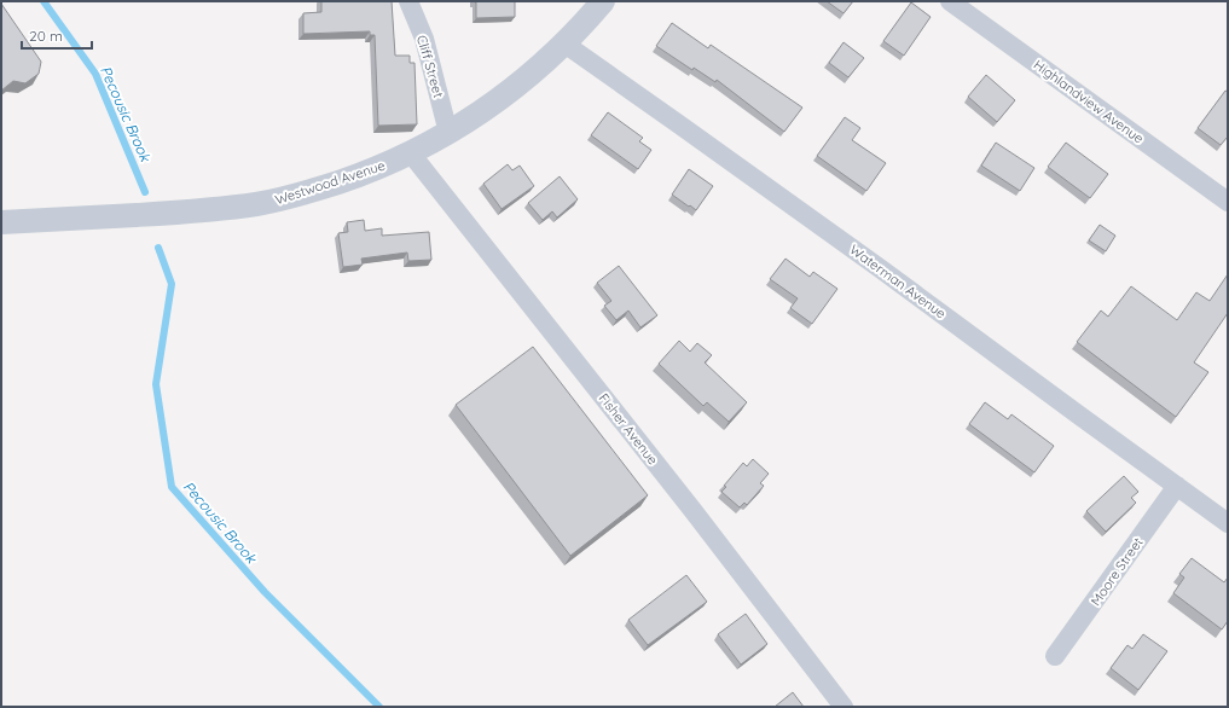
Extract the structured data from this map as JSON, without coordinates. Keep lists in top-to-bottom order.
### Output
{
  "streets": {
    "street": [
      "Cliff Street",
      "Highlandview Avenue",
      "Westwood Avenue",
      "Waterman Avenue",
      "Fisher Avenue",
      "Moore Street"
    ]
  },
  "crossings": [
    ["Cliff Street", "Westwood Avenue"],
    ["Westwood Avenue", "Waterman Avenue"],
    ["Westwood Avenue", "Fisher Avenue"],
    ["Waterman Avenue", "Moore Street"]
  ],
  "water": ["Pecousic Brook"],
  "scale_bar": "20 m"
}
